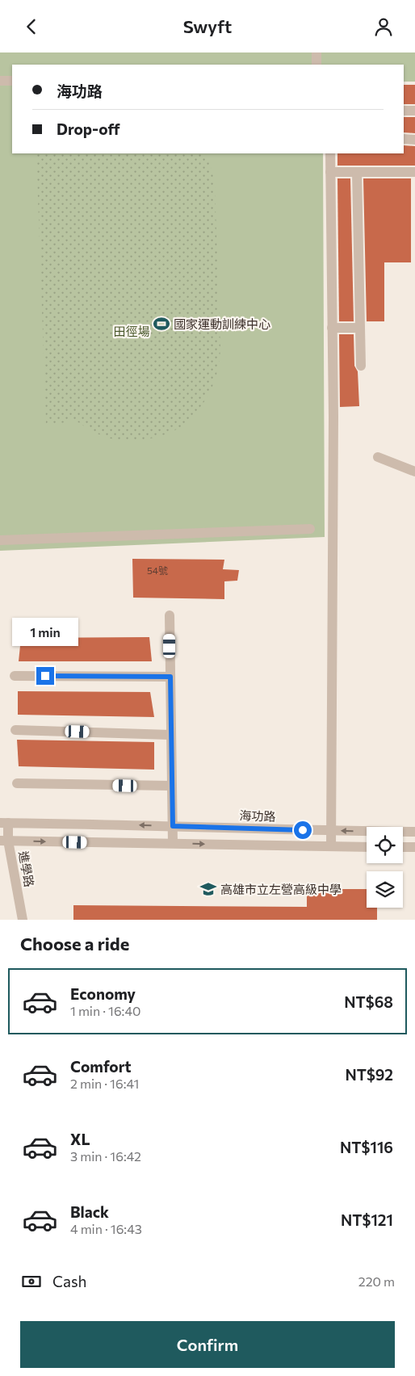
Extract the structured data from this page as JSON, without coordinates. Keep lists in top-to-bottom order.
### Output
{
  "streets": {
    "street": ["海功路", "進學路"]
  },
  "crossings": [
    ["海功路", "進學路"]
  ],
  "parks": ["田徑場"],
  "places": {
    "sports": ["國家運動訓練中心"],
    "school or university": ["高雄市立左營高級中學"]
  },
  "house_numbers": ["54號"],
  "page": {
    "header": "Swyft",
    "banner": ["海功路", "Drop-off"],
    "bubble": "1 min",
    "heading": "Choose a ride",
    "list": [
      {
        "name": "Economy",
        "note": "1 min · 16:40",
        "value": "NT$68"
      },
      {
        "name": "Comfort",
        "note": "2 min · 16:41",
        "value": "NT$92"
      },
      {
        "name": "XL",
        "note": "3 min · 16:42",
        "value": "NT$116"
      },
      {
        "name": "Black",
        "note": "4 min · 16:43",
        "value": "NT$121"
      }
    ],
    "pay": ["Cash", "220 m"],
    "buttons": "Confirm"
  }
}
